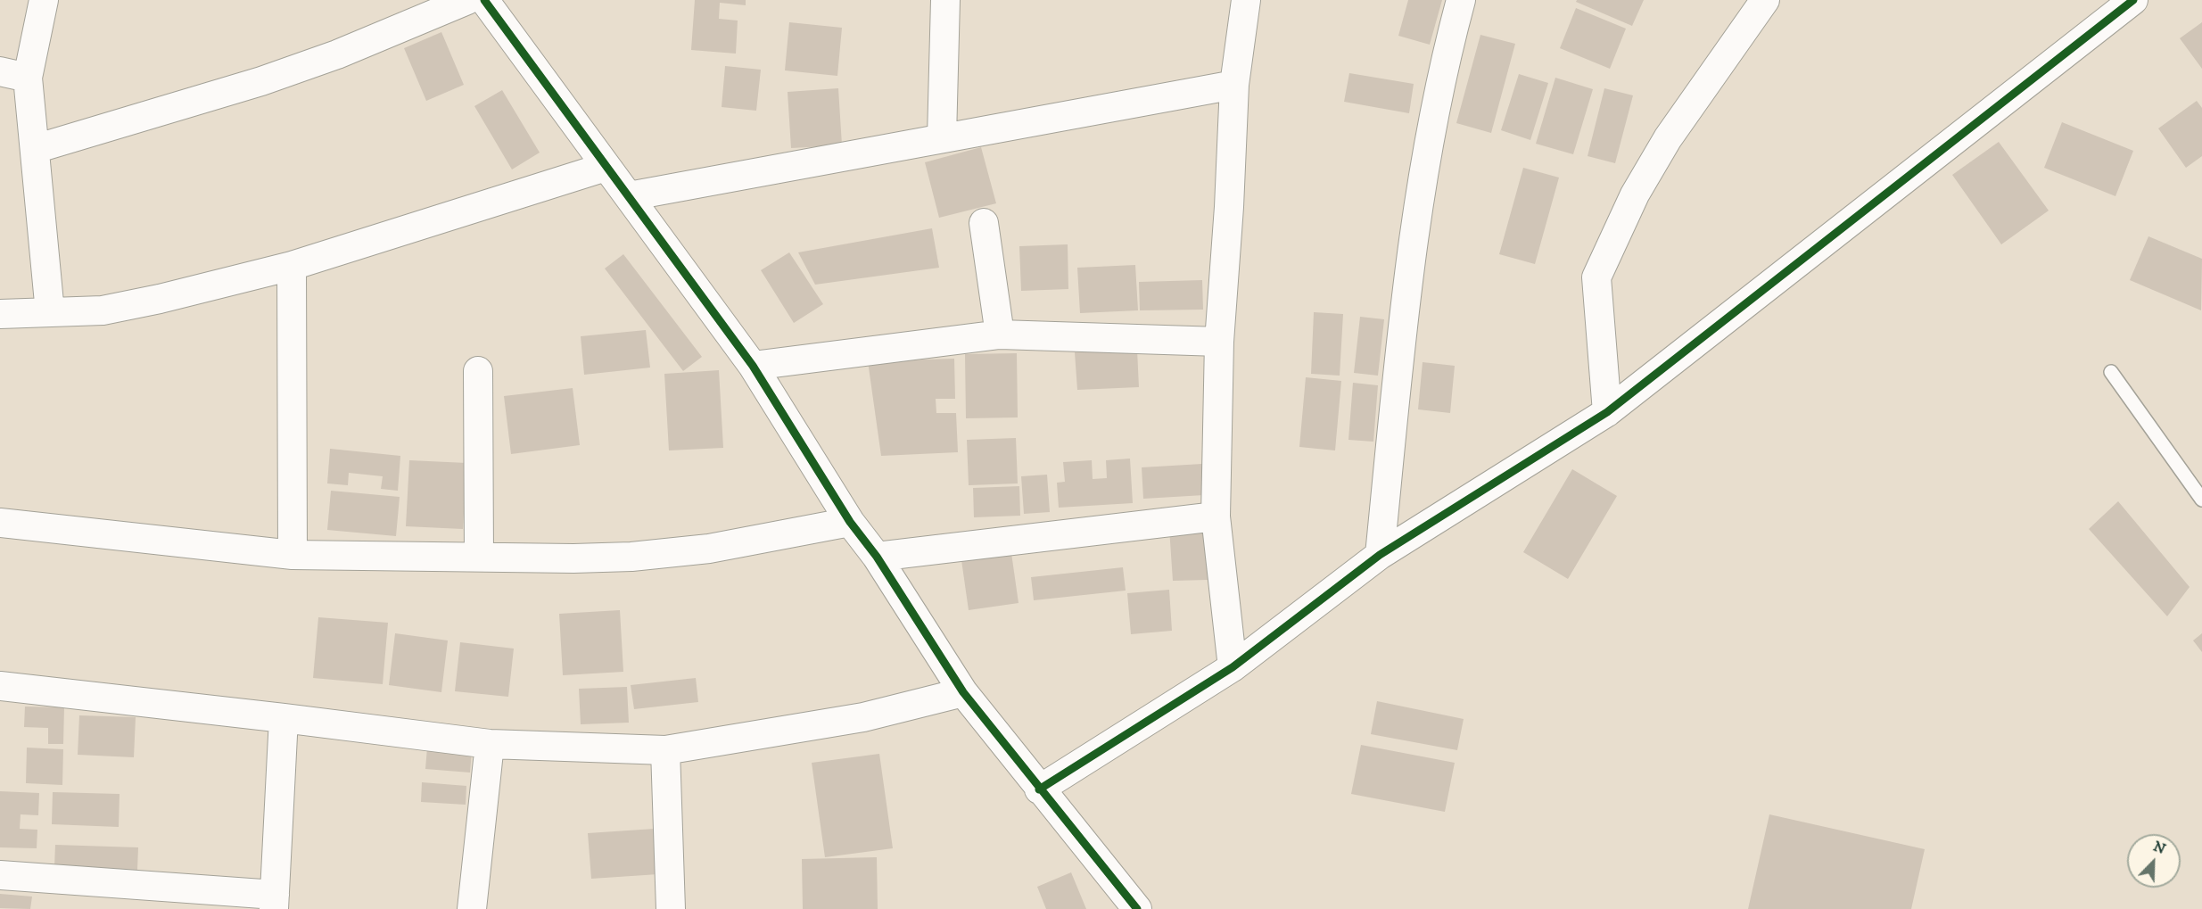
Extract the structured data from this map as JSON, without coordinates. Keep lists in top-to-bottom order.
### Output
{
  "north": "top right"
}
